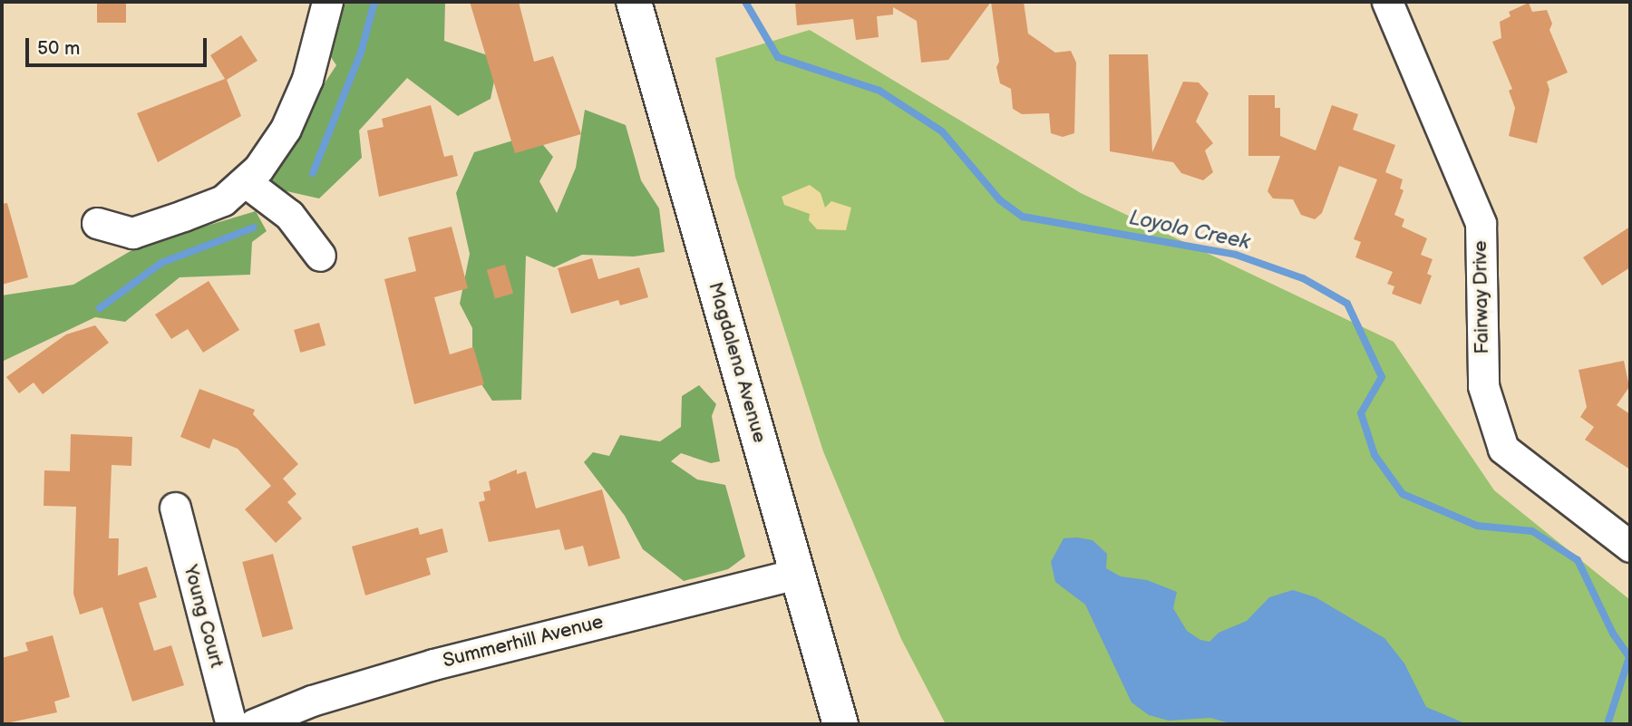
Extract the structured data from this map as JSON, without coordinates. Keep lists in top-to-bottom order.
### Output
{
  "streets": {
    "main road": ["Magdalena Avenue"],
    "street": ["Fairway Drive", "Young Court", "Summerhill Avenue"]
  },
  "crossings": [
    ["Magdalena Avenue", "Summerhill Avenue"]
  ],
  "water": ["Loyola Creek"],
  "scale_bar": "50 m"
}
